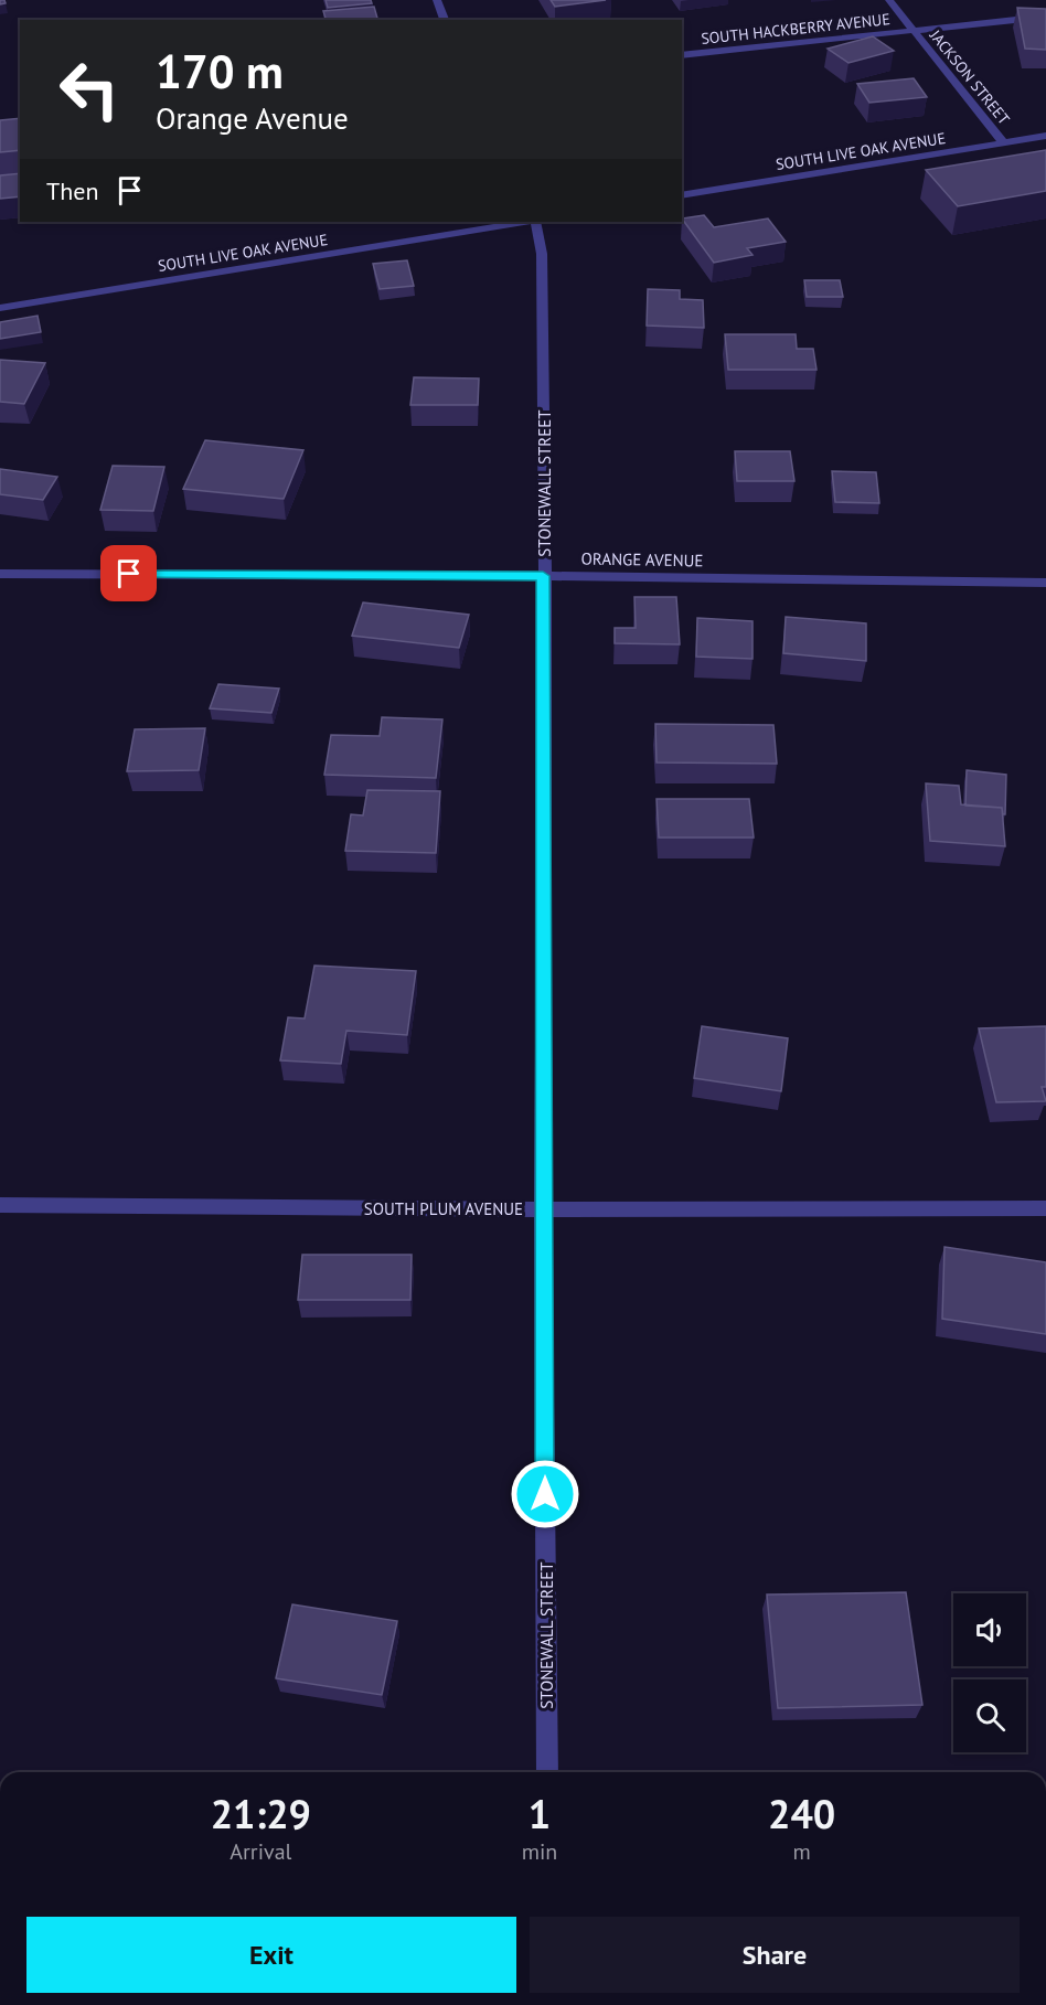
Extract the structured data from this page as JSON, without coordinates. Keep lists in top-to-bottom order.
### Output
{
  "streets": {
    "street": [
      "SOUTH HACKBERRY AVENUE",
      "JACKSON STREET",
      "SOUTH LIVE OAK AVENUE",
      "STONEWALL STREET",
      "ORANGE AVENUE",
      "SOUTH PLUM AVENUE"
    ]
  },
  "crossings": [
    ["SOUTH HACKBERRY AVENUE", "JACKSON STREET"],
    ["JACKSON STREET", "SOUTH LIVE OAK AVENUE"],
    ["STONEWALL STREET", "ORANGE AVENUE"],
    ["STONEWALL STREET", "SOUTH PLUM AVENUE"]
  ],
  "page": {
    "turn": ["170 m", "Orange Avenue"],
    "then": "Then",
    "eta": [
      "21:29",
      "Arrival",
      "1",
      "min",
      "240",
      "m"
    ],
    "buttons": ["Exit", "Share"]
  }
}
